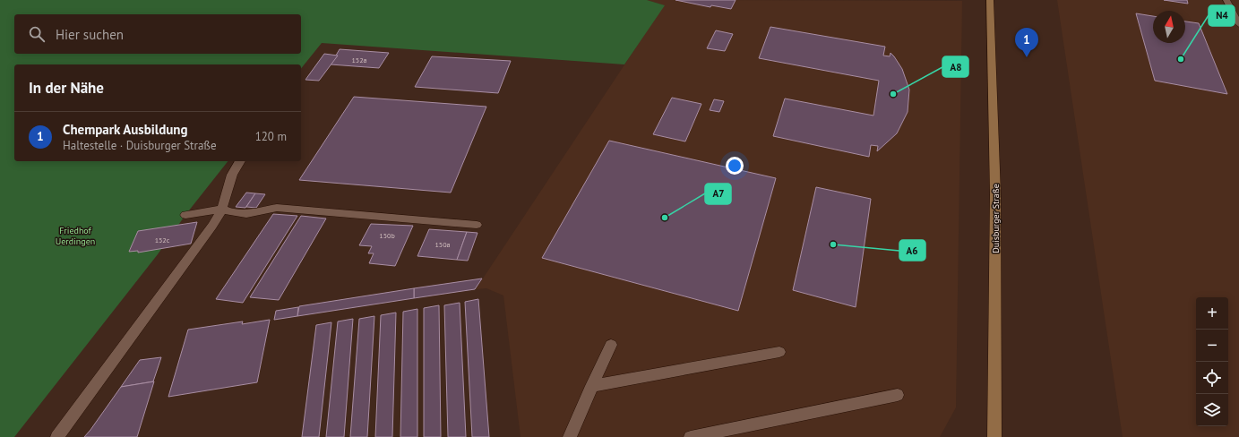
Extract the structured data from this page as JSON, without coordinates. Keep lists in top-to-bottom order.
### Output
{
  "streets": {
    "main road": ["Duisburger Straße"]
  },
  "parks": ["Friedhof Uerdingen"],
  "places": [
    "N4",
    "A8",
    "A7",
    "A6"
  ],
  "house_numbers": [
    "152a",
    "150b",
    "152c",
    "150a"
  ],
  "north": "top",
  "page": {
    "search": "Hier suchen",
    "pins": "1",
    "heading": "In der Nähe",
    "list": [
      {
        "mark": "1",
        "name": "Chempark Ausbildung",
        "note": "Haltestelle · Duisburger Straße",
        "value": "120 m"
      }
    ],
    "map_buttons": ["+", "−"]
  }
}
